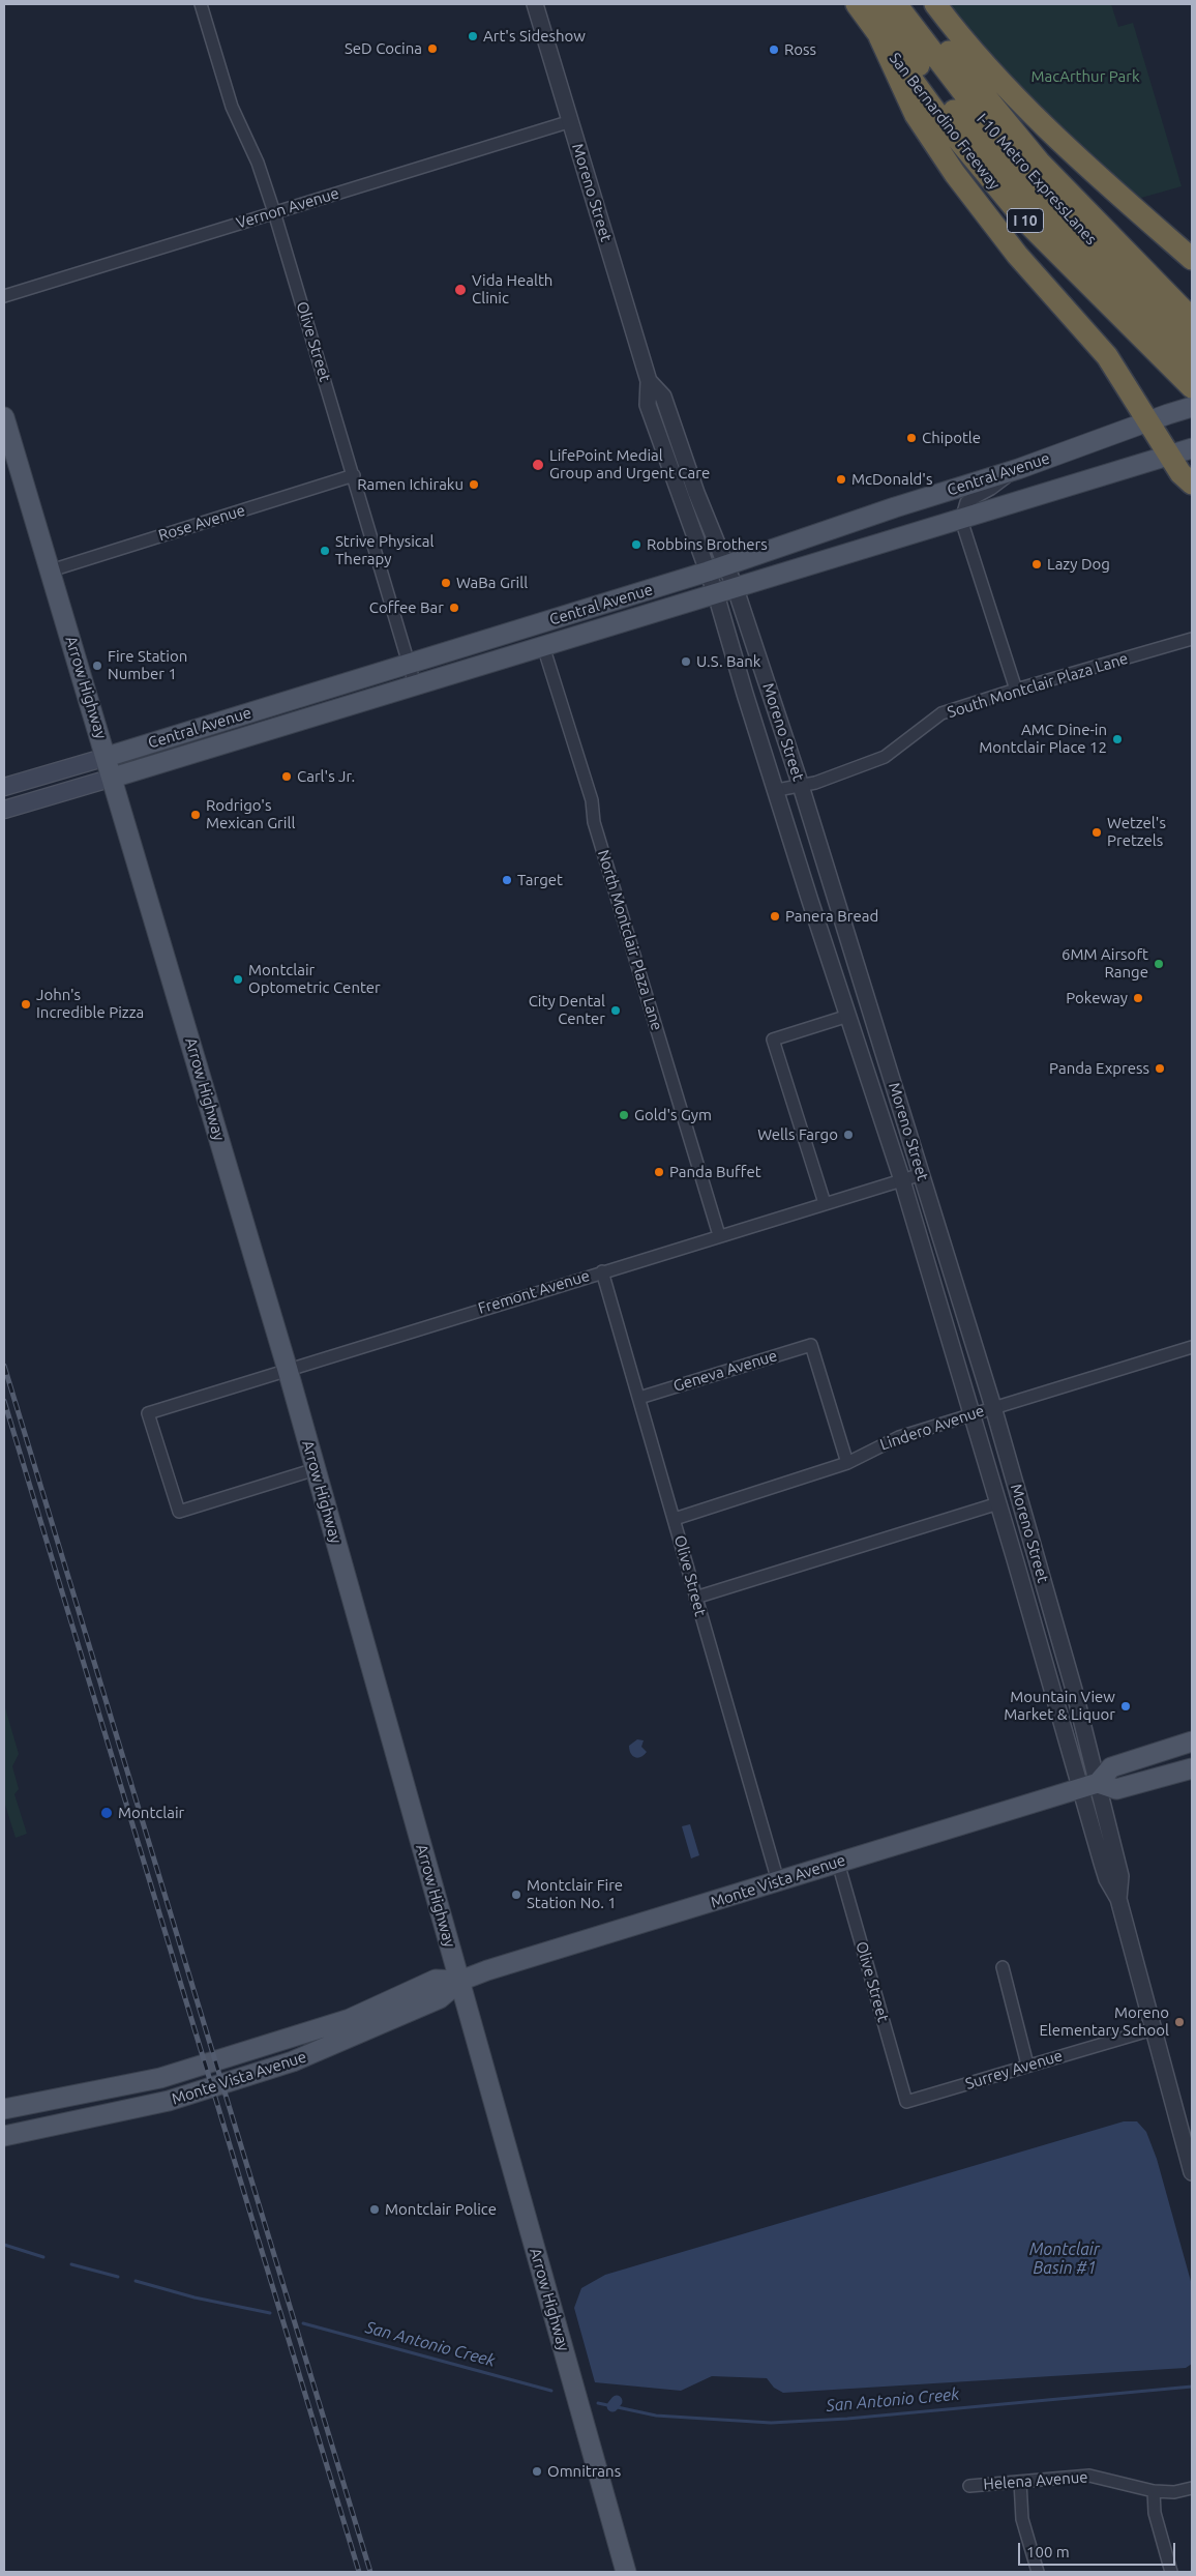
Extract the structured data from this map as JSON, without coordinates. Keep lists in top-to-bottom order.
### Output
{
  "streets": {
    "highway": ["San Bernardino Freeway", "I-10 Metro ExpressLanes", "I 10"],
    "main road": ["Central Avenue", "Arrow Highway", "Monte Vista Avenue"],
    "street": [
      "Moreno Street",
      "Vernon Avenue",
      "Olive Street",
      "Rose Avenue",
      "South Montclair Plaza Lane",
      "North Montclair Plaza Lane",
      "Fremont Avenue",
      "Geneva Avenue",
      "Lindero Avenue",
      "Surrey Avenue",
      "Helena Avenue"
    ]
  },
  "crossings": [
    ["Moreno Street", "Vernon Avenue"],
    ["Moreno Street", "Central Avenue"],
    ["Moreno Street", "South Montclair Plaza Lane"],
    ["Moreno Street", "Fremont Avenue"],
    ["Moreno Street", "Lindero Avenue"],
    ["Moreno Street", "Monte Vista Avenue"],
    ["Moreno Street", "Surrey Avenue"],
    ["Vernon Avenue", "Olive Street"],
    ["Olive Street", "Central Avenue"],
    ["Olive Street", "Rose Avenue"],
    ["Olive Street", "Fremont Avenue"],
    ["Olive Street", "Geneva Avenue"],
    ["Olive Street", "Lindero Avenue"],
    ["Olive Street", "Monte Vista Avenue"],
    ["Olive Street", "Surrey Avenue"],
    ["Central Avenue", "Arrow Highway"],
    ["Central Avenue", "North Montclair Plaza Lane"],
    ["Rose Avenue", "Arrow Highway"],
    ["Arrow Highway", "Fremont Avenue"],
    ["Arrow Highway", "Monte Vista Avenue"],
    ["North Montclair Plaza Lane", "Fremont Avenue"],
    ["Geneva Avenue", "Lindero Avenue"]
  ],
  "water": ["Montclair Basin #1", "San Antonio Creek"],
  "parks": ["MacArthur Park"],
  "places": [
    "Art's Sideshow",
    "SeD Cocina",
    "Ross",
    "Vida Health Clinic",
    "Chipotle",
    "LifePoint Medial Group and Urgent Care",
    "McDonald's",
    "Ramen Ichiraku",
    "Robbins Brothers",
    "Strive Physical Therapy",
    "Lazy Dog",
    "WaBa Grill",
    "Coffee Bar",
    "U.S. Bank",
    "Fire Station Number 1",
    "AMC Dine-in Montclair Place 12",
    "Carl's Jr.",
    "Rodrigo's Mexican Grill",
    "Wetzel's Pretzels",
    "Target",
    "Panera Bread",
    "6MM Airsoft Range",
    "Montclair Optometric Center",
    "Pokeway",
    "John's Incredible Pizza",
    "City Dental Center",
    "Panda Express",
    "Gold's Gym",
    "Wells Fargo",
    "Panda Buffet",
    "Mountain View Market & Liquor",
    "Montclair",
    "Montclair Fire Station No. 1",
    "Moreno Elementary School",
    "Montclair Police",
    "Omnitrans"
  ],
  "scale_bar": "100 m"
}
